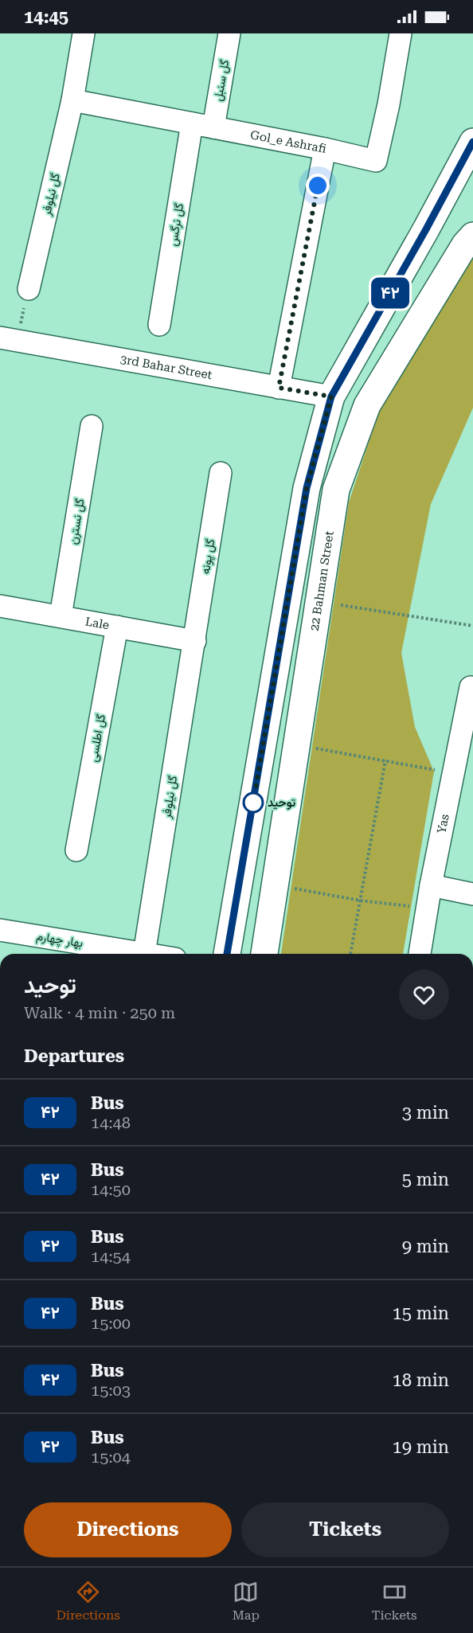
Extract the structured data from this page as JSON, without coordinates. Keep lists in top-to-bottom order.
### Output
{
  "streets": {
    "main road": ["22 Bahman Street"],
    "street": [
      "گل سنبل",
      "Gol_e Ashrafi",
      "گل نیلوفر",
      "گل نرگس",
      "3rd Bahar Street",
      "گل نسترن",
      "گل پونه",
      "Lale",
      "گل اطلسی",
      "Yas",
      "بهار چهارم"
    ]
  },
  "crossings": [
    ["گل سنبل", "Gol_e Ashrafi"],
    ["Gol_e Ashrafi", "گل نیلوفر"],
    ["Gol_e Ashrafi", "گل نرگس"],
    ["گل نیلوفر", "گل پونه"],
    ["گل نیلوفر", "Lale"],
    ["گل نسترن", "Lale"],
    ["گل پونه", "Lale"],
    ["Lale", "گل اطلسی"]
  ],
  "places": ["توحید"],
  "lines": ["bus line ۴۲"],
  "page": {
    "status": "14:45",
    "on_map": "۴۲",
    "heading": [
      ["توحید", "Walk · 4 min · 250 m"],
      "Departures"
    ],
    "list": [
      {
        "mark": "۴۲",
        "name": "Bus",
        "note": "14:48",
        "value": "3 min"
      },
      {
        "mark": "۴۲",
        "name": "Bus",
        "note": "14:50",
        "value": "5 min"
      },
      {
        "mark": "۴۲",
        "name": "Bus",
        "note": "14:54",
        "value": "9 min"
      },
      {
        "mark": "۴۲",
        "name": "Bus",
        "note": "15:00",
        "value": "15 min"
      },
      {
        "mark": "۴۲",
        "name": "Bus",
        "note": "15:03",
        "value": "18 min"
      },
      {
        "mark": "۴۲",
        "name": "Bus",
        "note": "15:04",
        "value": "19 min"
      }
    ],
    "buttons": ["Directions", "Tickets"],
    "tabs": ["Directions", "Map", "Tickets"]
  }
}
